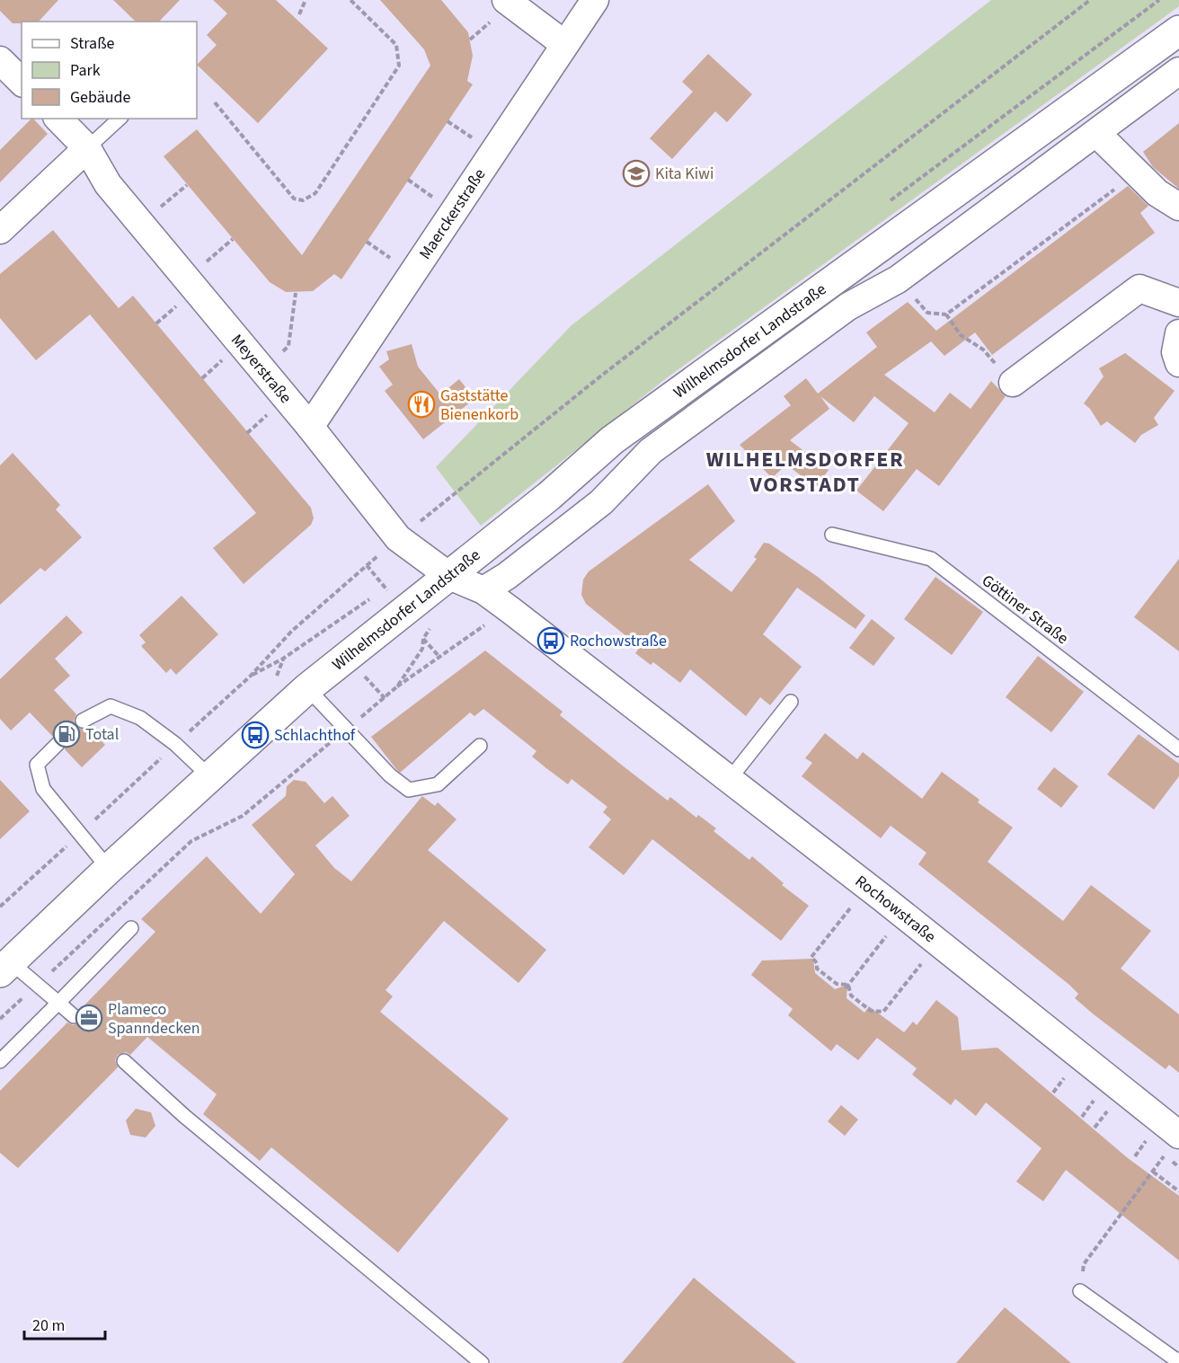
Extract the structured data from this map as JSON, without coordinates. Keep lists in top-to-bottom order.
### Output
{
  "streets": {
    "main road": ["Wilhelmsdorfer Landstraße"],
    "street": ["Maerckerstraße", "Meyerstraße", "Rochowstraße"],
    "lane": ["Göttiner Straße"]
  },
  "crossings": [
    ["Maerckerstraße", "Meyerstraße"],
    ["Wilhelmsdorfer Landstraße", "Meyerstraße"],
    ["Wilhelmsdorfer Landstraße", "Rochowstraße"],
    ["Meyerstraße", "Rochowstraße"]
  ],
  "districts": ["WILHELMSDORFER VORSTADT"],
  "places": {
    "school or university": ["Kita Kiwi"],
    "restaurant": ["Gaststätte Bienenkorb"],
    "bus stop": ["Rochowstraße", "Schlachthof"],
    "fuel station": ["Total"],
    "office": ["Plameco Spanndecken"]
  },
  "legend": ["Straße", "Park", "Gebäude"],
  "scale_bar": "20 m"
}
